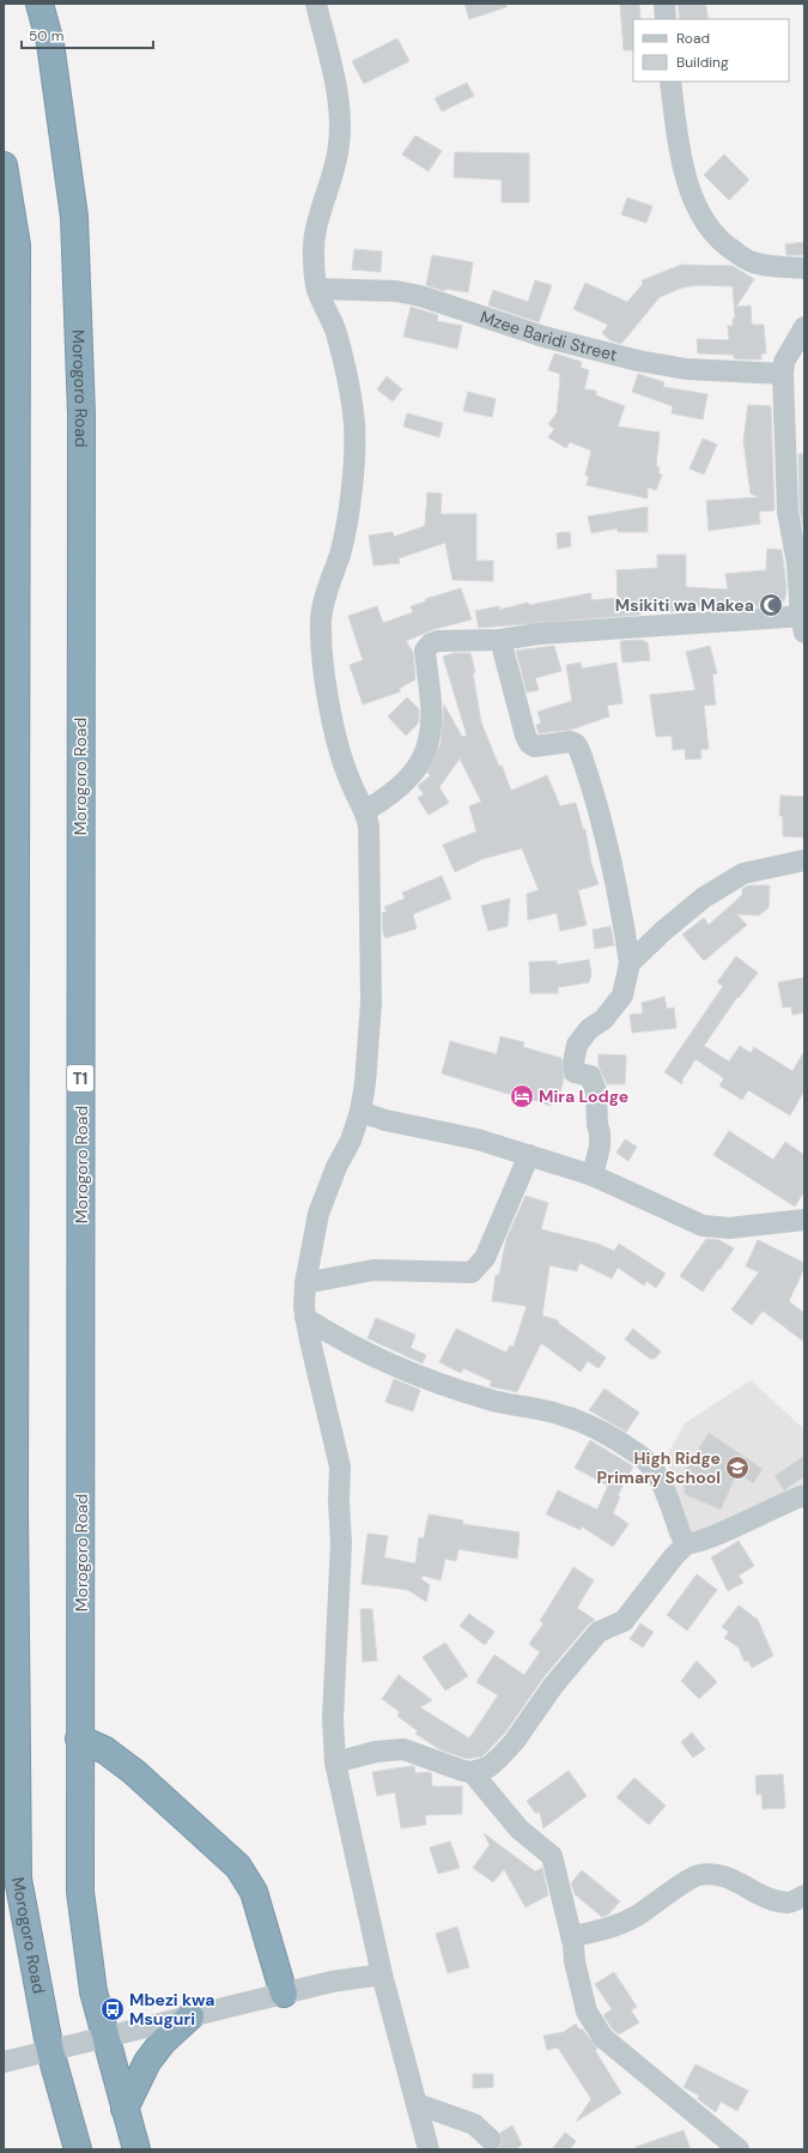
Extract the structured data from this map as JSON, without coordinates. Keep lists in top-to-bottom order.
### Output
{
  "streets": {
    "highway": ["Morogoro Road", "T1"],
    "street": ["Mzee Baridi Street"]
  },
  "places": {
    "mosque": ["Msikiti wa Makea"],
    "hotel": ["Mira Lodge"],
    "school or university": ["High Ridge Primary School"],
    "bus stop": ["Mbezi kwa Msuguri"]
  },
  "legend": ["Road", "Building"],
  "scale_bar": "50 m"
}
